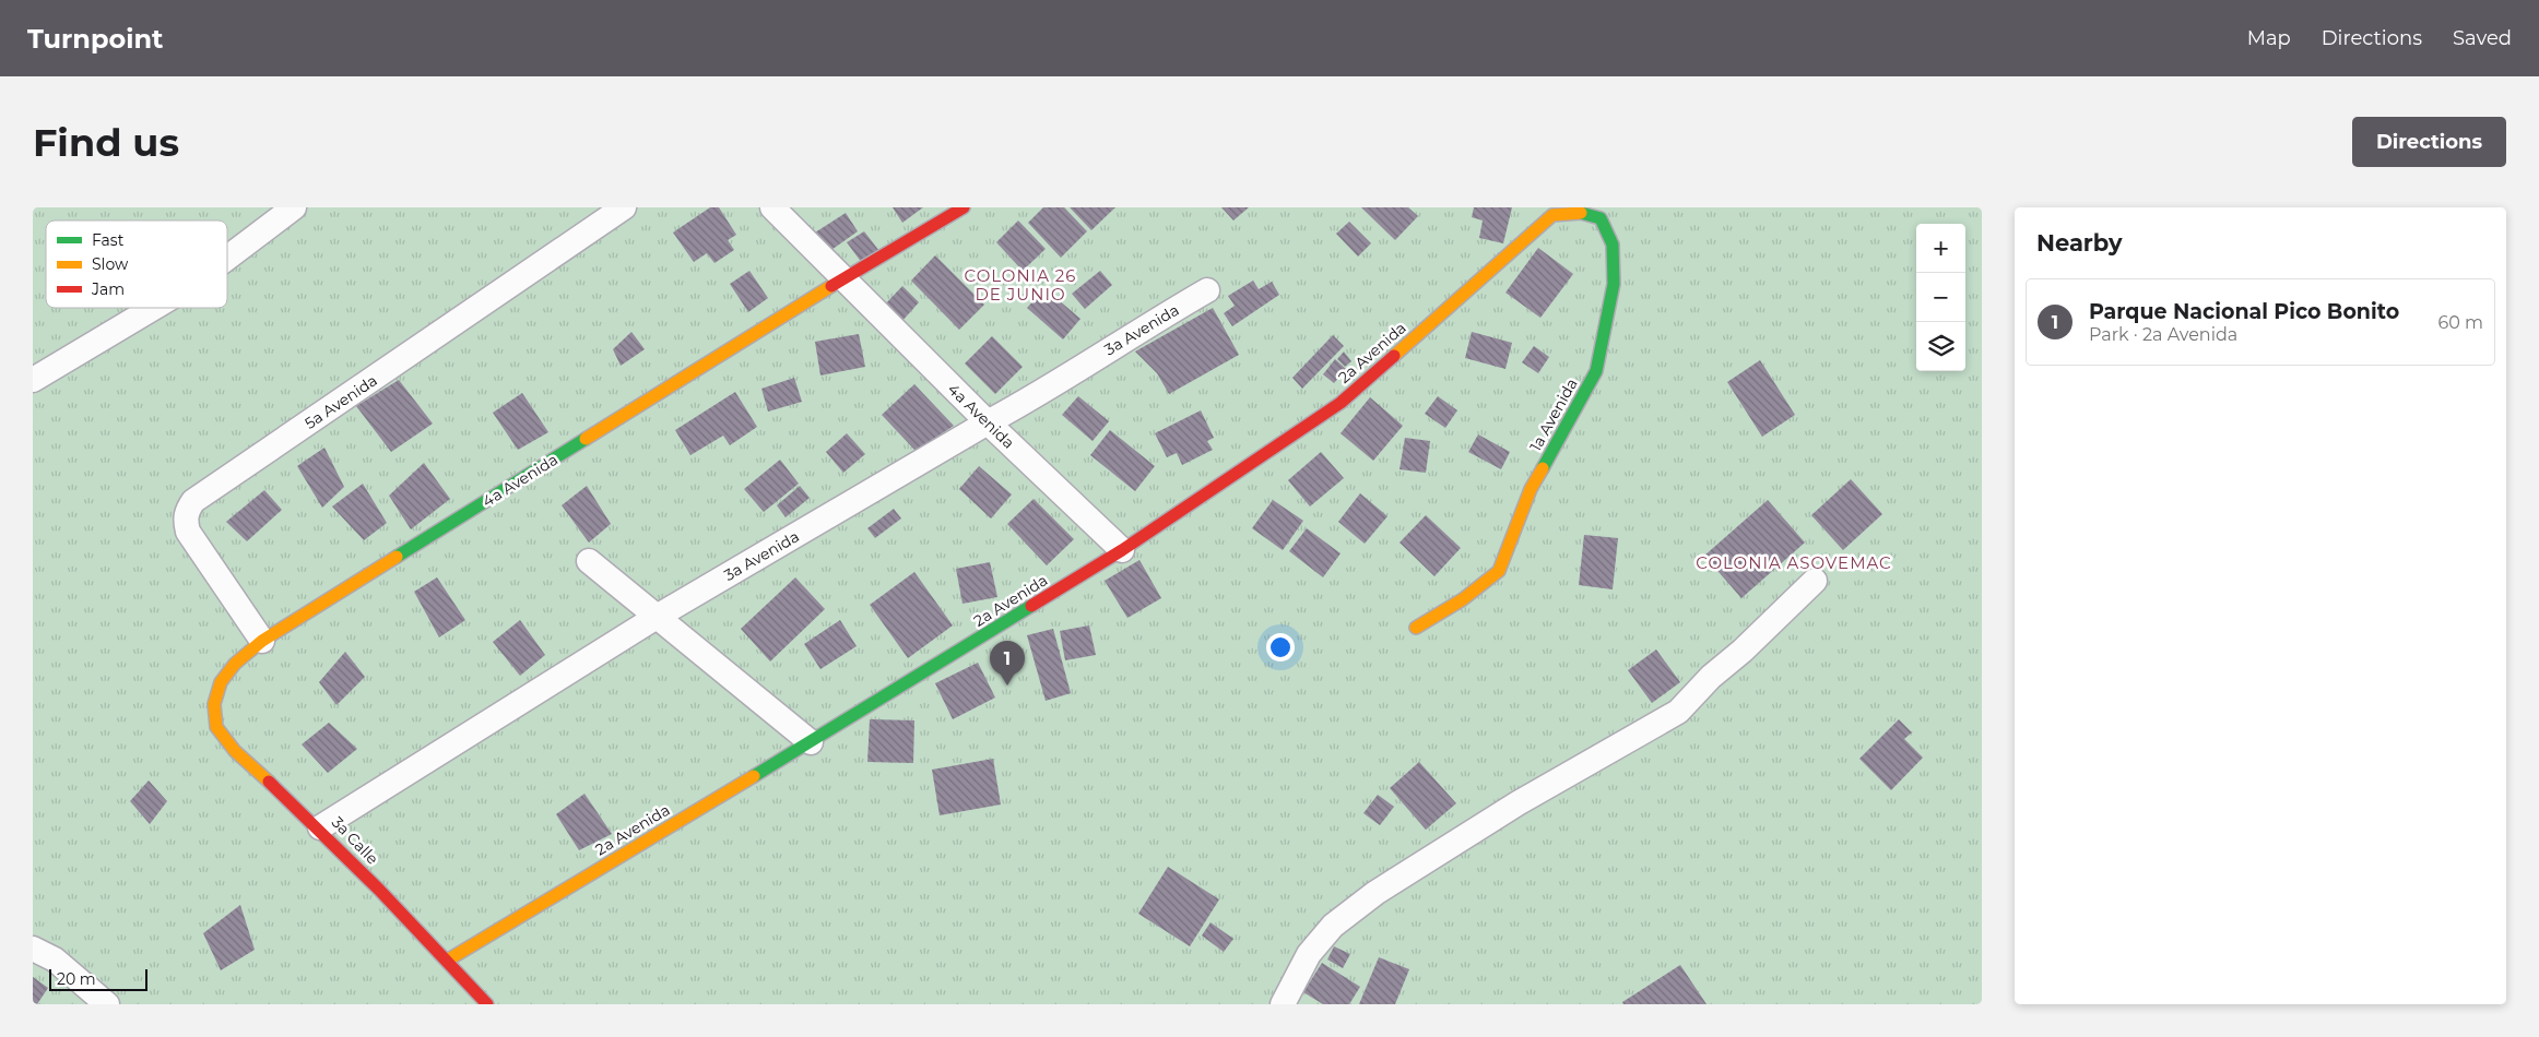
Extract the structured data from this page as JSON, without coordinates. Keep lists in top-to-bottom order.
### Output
{
  "streets": {
    "street": [
      "3a Avenida",
      "2a Avenida",
      "5a Avenida",
      "1a Avenida",
      "4a Avenida",
      "3a Calle"
    ]
  },
  "crossings": [
    ["3a Avenida", "4a Avenida"],
    ["3a Avenida", "3a Calle"],
    ["2a Avenida", "1a Avenida"],
    ["2a Avenida", "4a Avenida"],
    ["2a Avenida", "3a Calle"],
    ["5a Avenida", "4a Avenida"],
    ["4a Avenida", "3a Calle"]
  ],
  "districts": ["COLONIA 26 DE JUNIO", "COLONIA ASOVEMAC"],
  "legend": ["Fast", "Slow", "Jam"],
  "scale_bar": "20 m",
  "page": {
    "header": "Turnpoint",
    "nav": ["Map", "Directions", "Saved"],
    "buttons": "Directions",
    "title": "Find us",
    "heading": "Nearby",
    "map_buttons": ["+", "−"],
    "list": [
      {
        "mark": "1",
        "name": "Parque Nacional Pico Bonito",
        "note": "Park · 2a Avenida",
        "value": "60 m"
      }
    ],
    "pins": "1",
    "scale": "20 m"
  }
}
